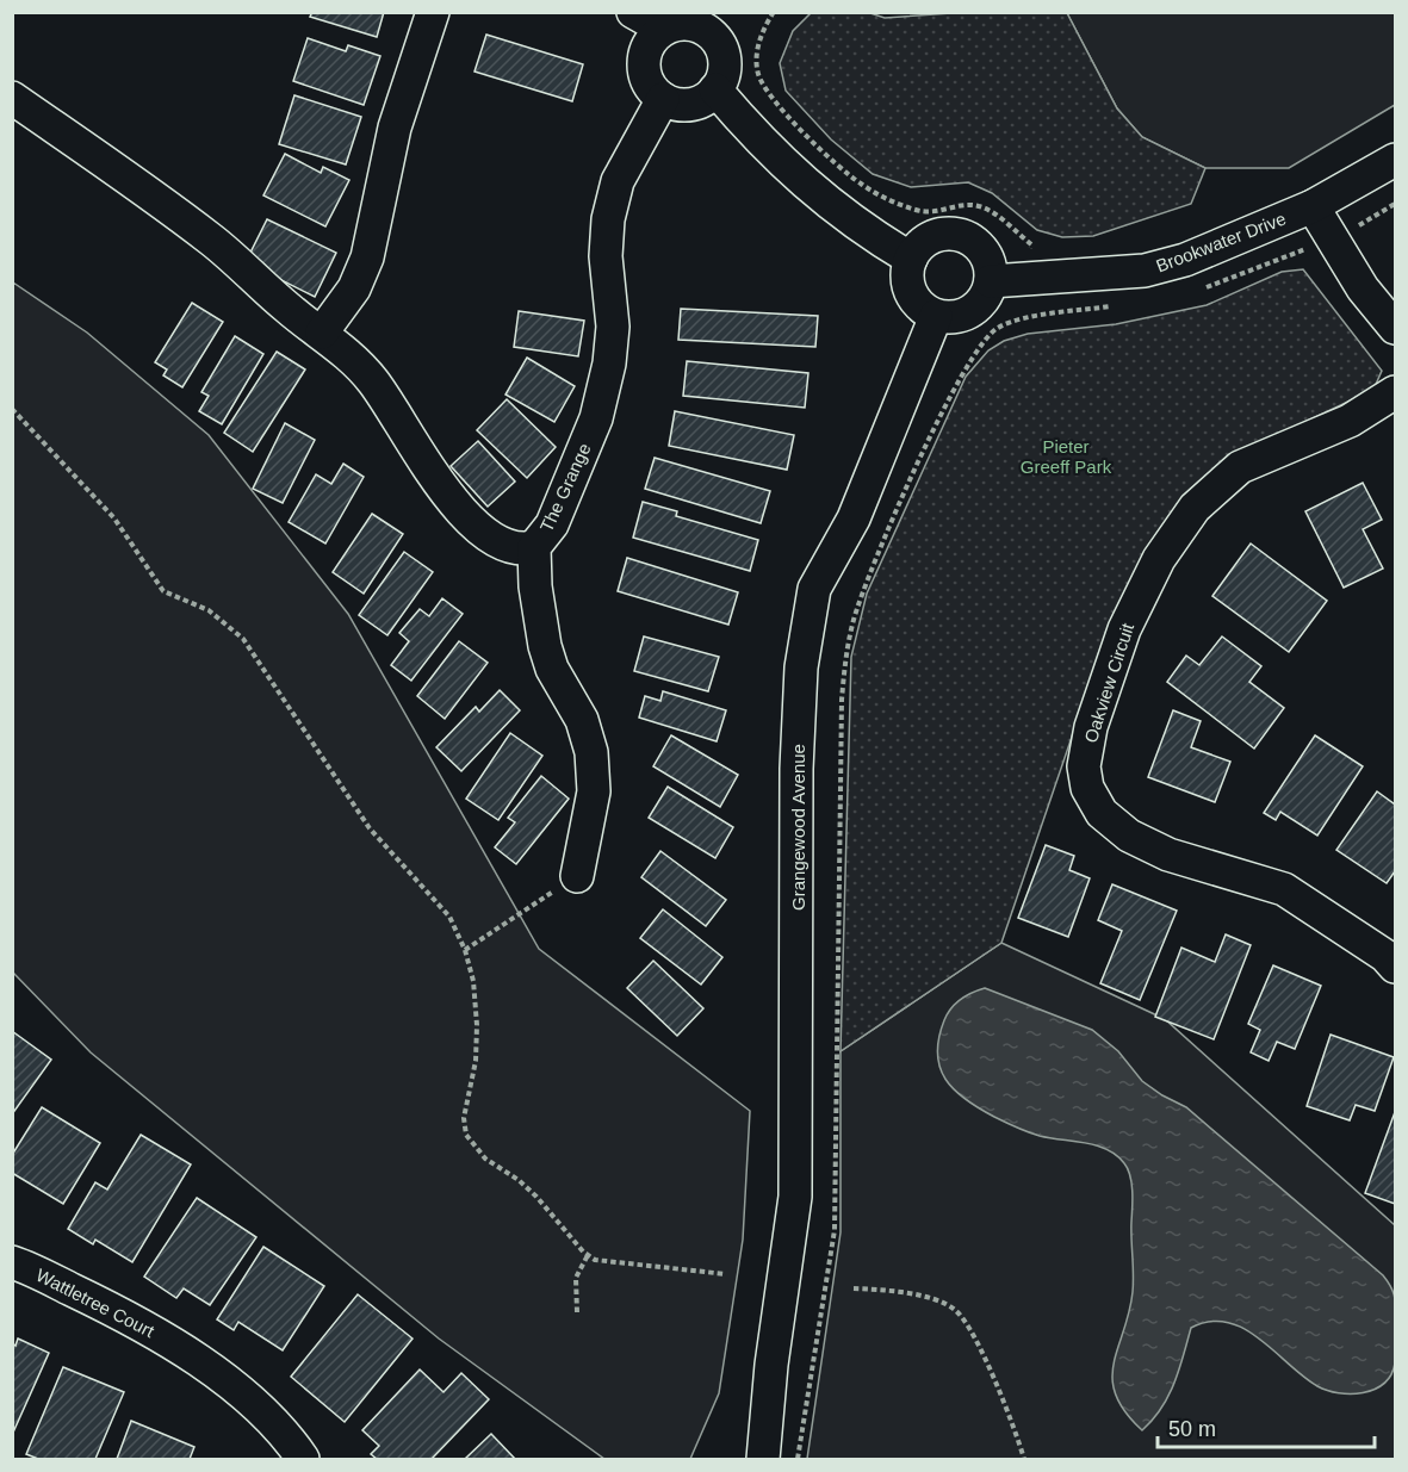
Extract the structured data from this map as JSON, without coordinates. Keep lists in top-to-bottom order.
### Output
{
  "streets": {
    "street": [
      "Brookwater Drive",
      "The Grange",
      "Oakview Circuit",
      "Grangewood Avenue",
      "Wattletree Court"
    ]
  },
  "crossings": [
    ["Brookwater Drive", "Grangewood Avenue"]
  ],
  "parks": ["Pieter Greeff Park"],
  "scale_bar": "50 m"
}
